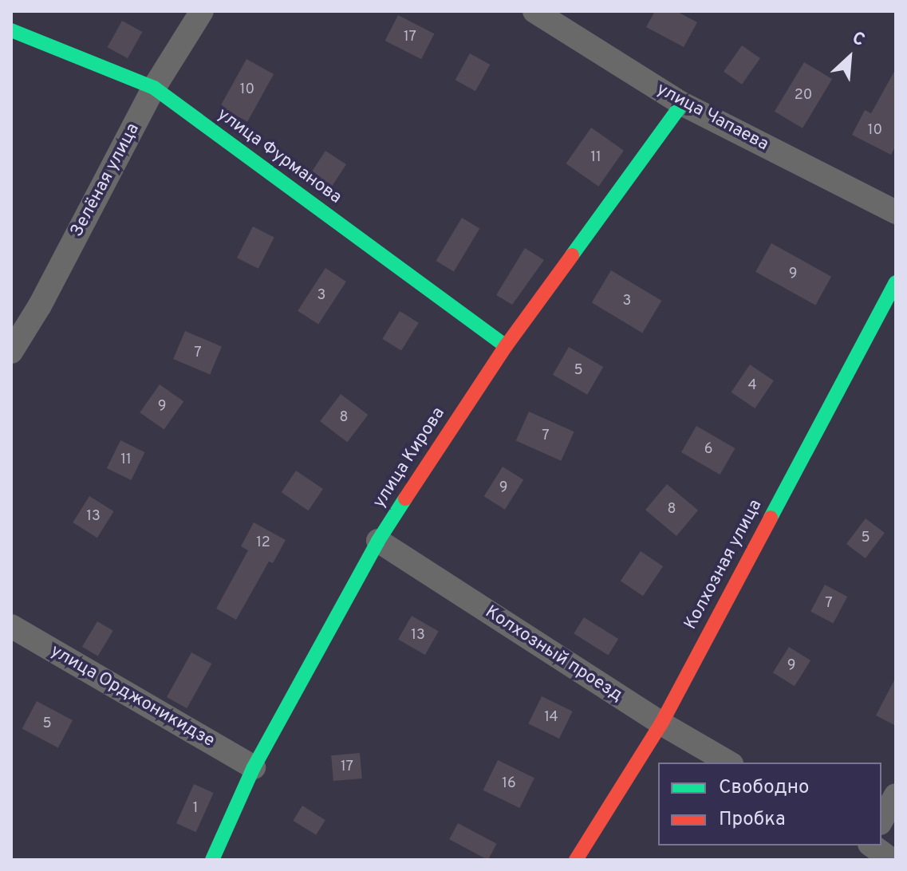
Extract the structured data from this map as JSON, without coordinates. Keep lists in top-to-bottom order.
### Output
{
  "streets": {
    "street": [
      "улица Чапаева",
      "улица Фурманова",
      "Зелёная улица",
      "улица Кирова",
      "Колхозная улица",
      "Колхозный проезд",
      "улица Орджоникидзе"
    ]
  },
  "crossings": [
    ["улица Чапаева", "улица Кирова"],
    ["улица Фурманова", "Зелёная улица"],
    ["улица Фурманова", "улица Кирова"],
    ["улица Кирова", "Колхозный проезд"],
    ["улица Кирова", "улица Орджоникидзе"],
    ["Колхозная улица", "Колхозный проезд"]
  ],
  "house_numbers": [
    "17",
    "10",
    "20",
    "10",
    "11",
    "9",
    "3",
    "3",
    "7",
    "5",
    "4",
    "9",
    "8",
    "7",
    "6",
    "11",
    "9",
    "8",
    "13",
    "5",
    "12",
    "7",
    "13",
    "9",
    "14",
    "5",
    "17",
    "16",
    "1"
  ],
  "legend": ["Свободно", "Пробка"],
  "north": "top right"
}
